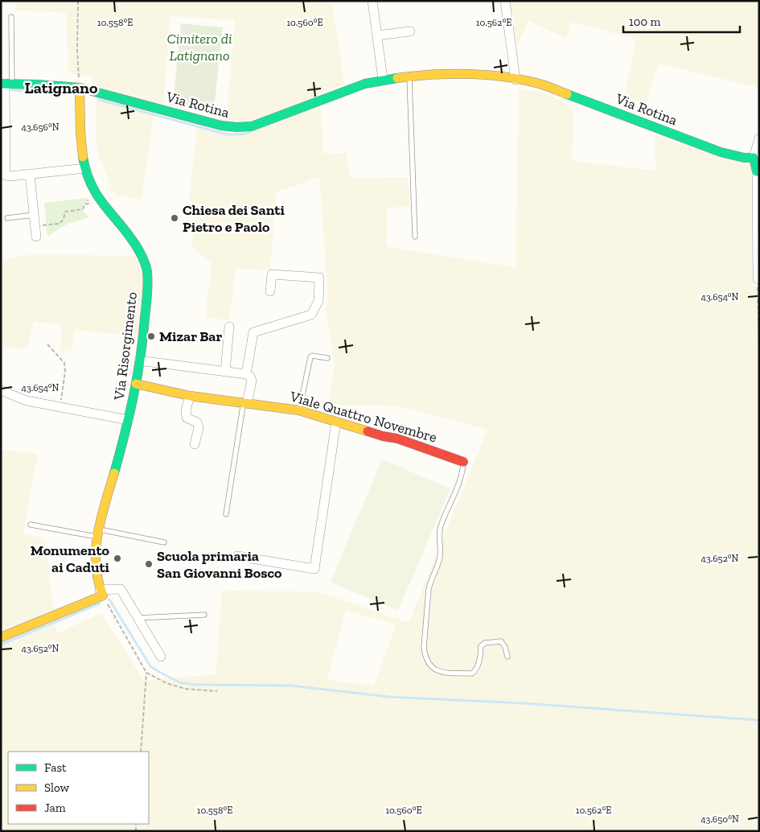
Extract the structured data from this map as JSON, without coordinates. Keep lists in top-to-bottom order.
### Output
{
  "streets": {
    "street": ["Via Rotina", "Via Risorgimento", "Viale Quattro Novembre"]
  },
  "crossings": [
    ["Via Rotina", "Via Risorgimento"],
    ["Via Risorgimento", "Viale Quattro Novembre"]
  ],
  "districts": ["Latignano"],
  "parks": ["Cimitero di Latignano"],
  "places": [
    "Chiesa dei Santi Pietro e Paolo",
    "Mizar Bar",
    "Monumento ai Caduti",
    "Scuola primaria San Giovanni Bosco"
  ],
  "legend": ["Fast", "Slow", "Jam"],
  "scale_bar": "100 m",
  "coordinates": [
    "10.558°E",
    "10.560°E",
    "10.562°E",
    "43.656°N",
    "43.654°N",
    "43.652°N",
    "43.650°N"
  ]
}
